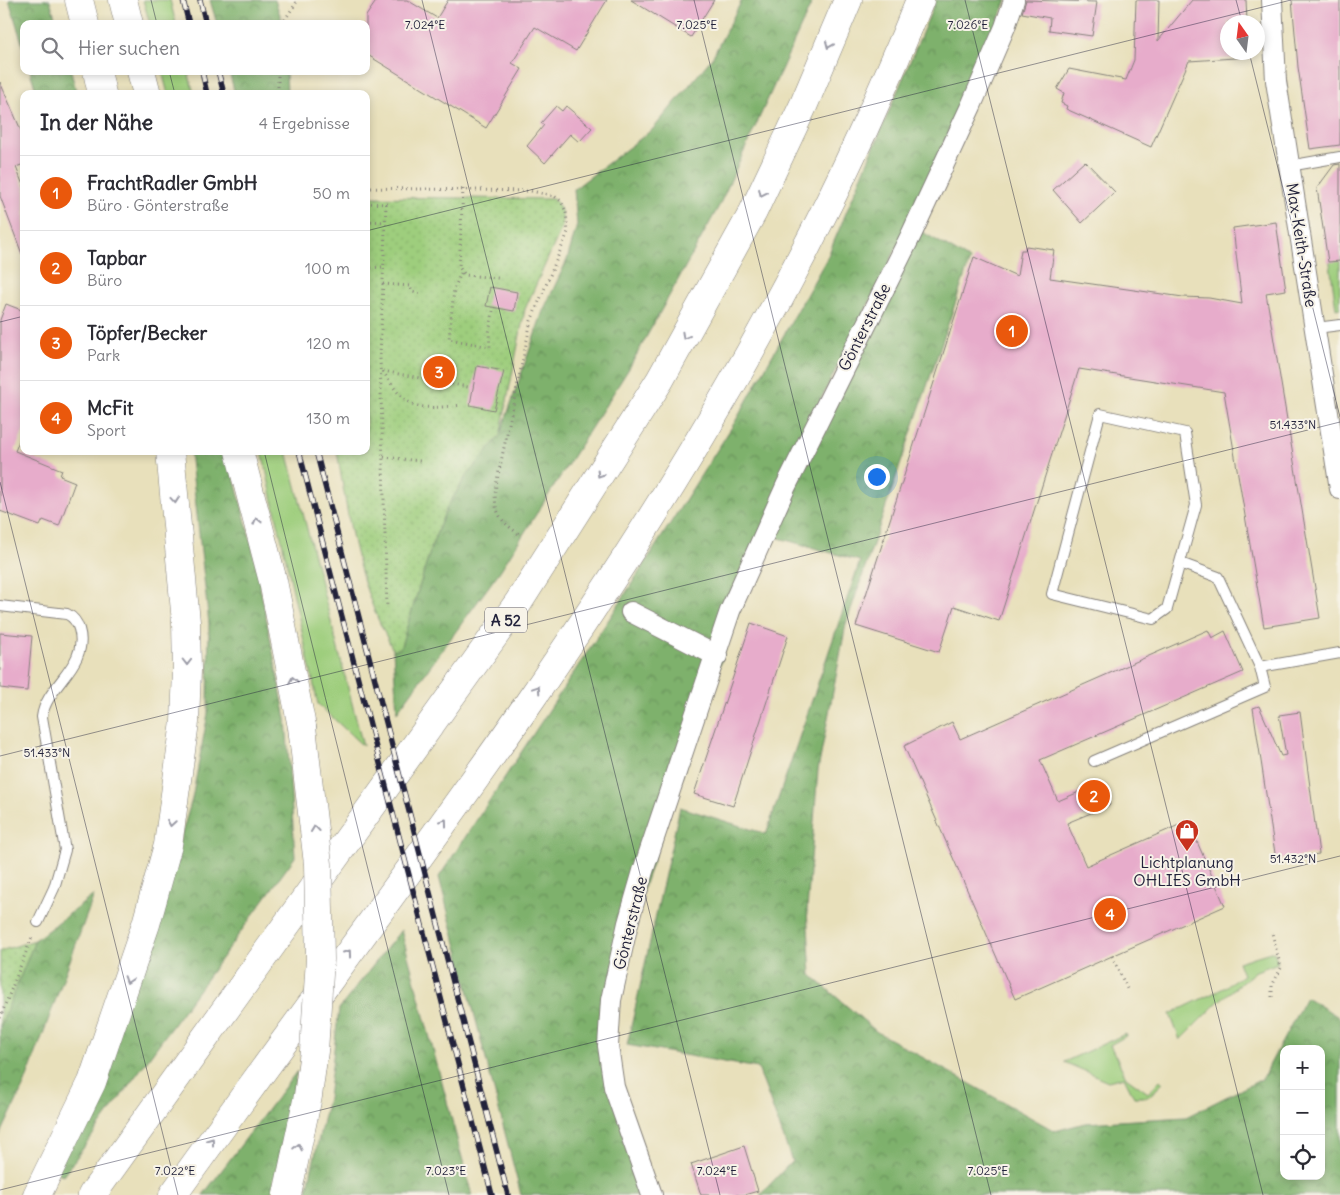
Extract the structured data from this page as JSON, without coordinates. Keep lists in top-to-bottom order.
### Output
{
  "streets": {
    "highway": ["A 52"],
    "street": ["Max-Keith-Straße", "Gönterstraße"]
  },
  "places": {
    "shop": ["Lichtplanung OHLIES GmbH"]
  },
  "north": "top",
  "page": {
    "search": "Hier suchen",
    "heading": ["In der Nähe", "4 Ergebnisse"],
    "list": [
      {
        "mark": "1",
        "name": "FrachtRadler GmbH",
        "note": "Büro · Gönterstraße",
        "value": "50 m"
      },
      {
        "mark": "2",
        "name": "Tapbar",
        "note": "Büro",
        "value": "100 m"
      },
      {
        "mark": "3",
        "name": "Töpfer/Becker",
        "note": "Park",
        "value": "120 m"
      },
      {
        "mark": "4",
        "name": "McFit",
        "note": "Sport",
        "value": "130 m"
      }
    ],
    "pins": [
      "1",
      "3",
      "2",
      "4"
    ],
    "map_buttons": ["+", "−"]
  },
  "coordinates": [
    "7.026°E",
    "7.024°E",
    "7.025°E",
    "51.433°N",
    "51.432°N",
    "7.022°E",
    "7.023°E"
  ]
}
